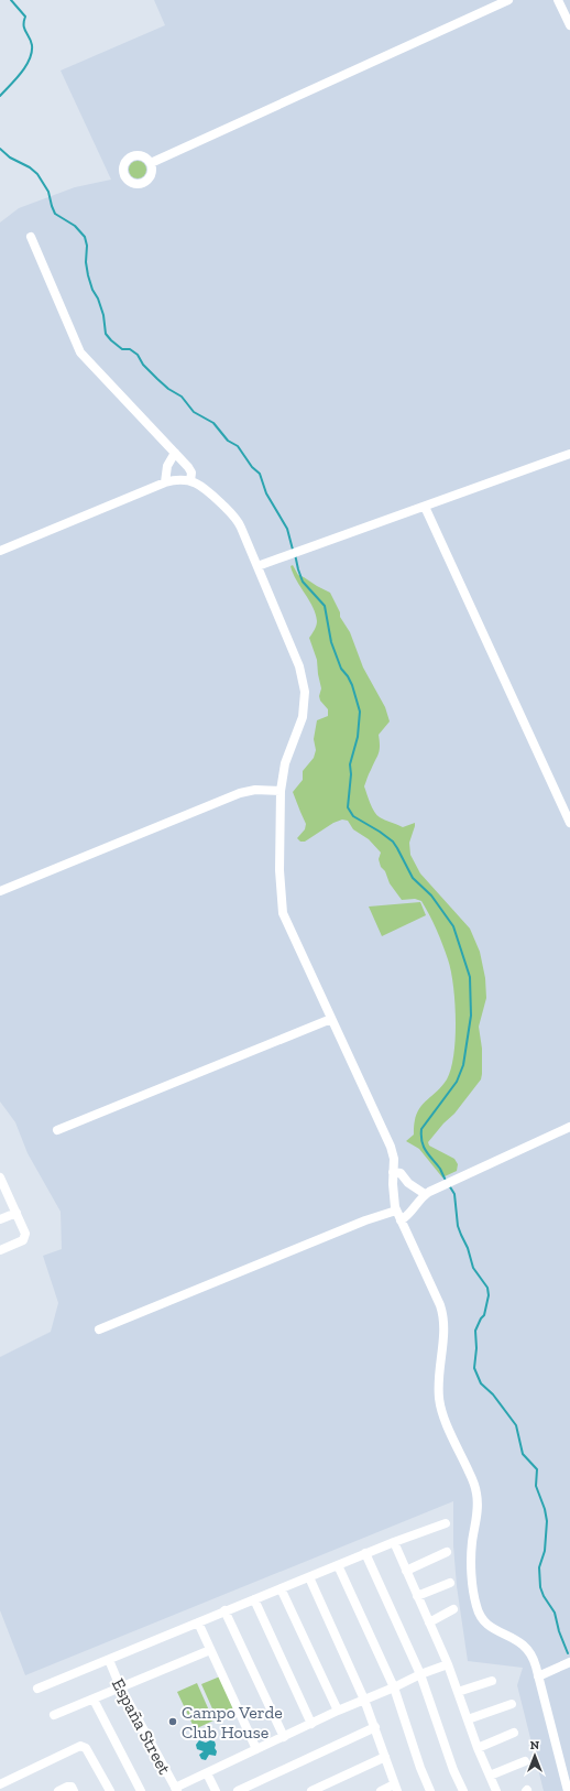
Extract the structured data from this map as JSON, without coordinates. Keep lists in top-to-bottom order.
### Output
{
  "streets": {
    "street": ["España Street"]
  },
  "places": ["Campo Verde Club House"],
  "north": "top"
}
